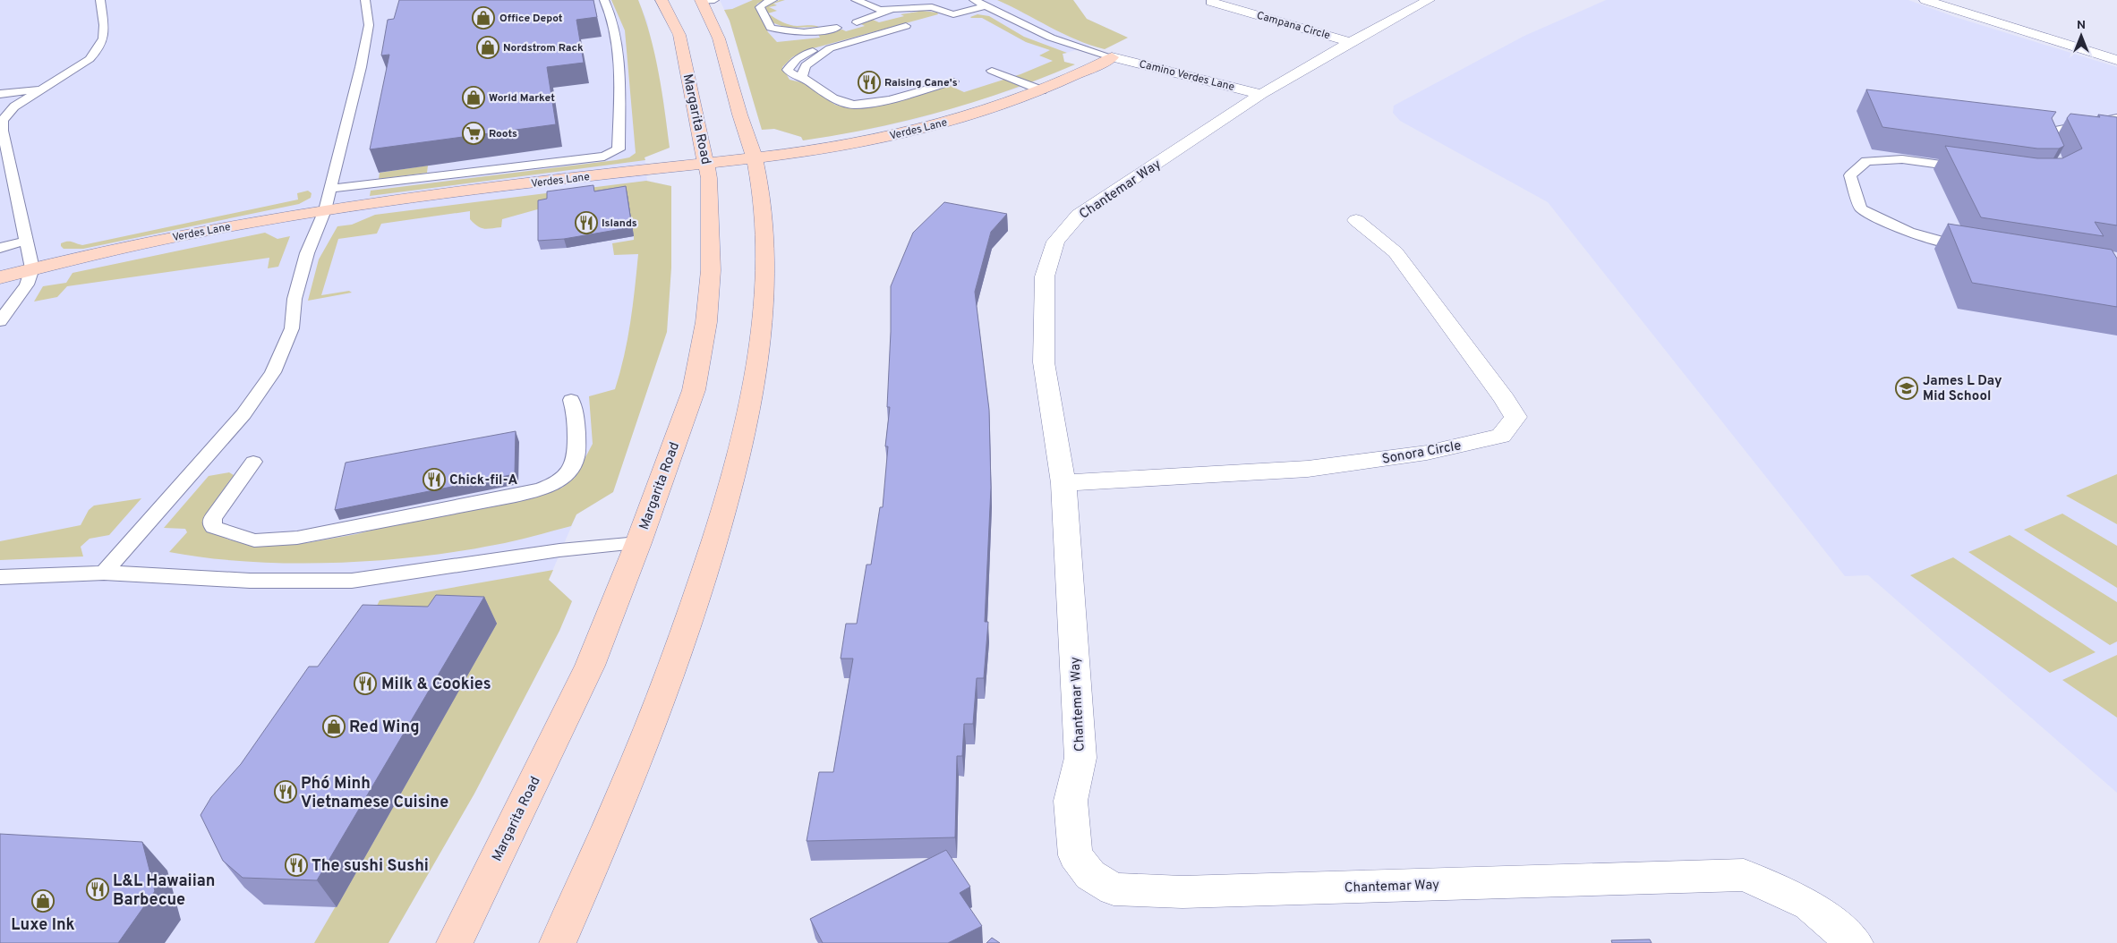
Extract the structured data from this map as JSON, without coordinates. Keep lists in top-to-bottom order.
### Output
{
  "streets": {
    "main road": ["Margarita Road", "Verdes Lane"],
    "street": [
      "Campana Circle",
      "Camino Verdes Lane",
      "Chantemar Way",
      "Sonora Circle"
    ]
  },
  "crossings": [
    ["Campana Circle", "Chantemar Way"],
    ["Camino Verdes Lane", "Verdes Lane"],
    ["Camino Verdes Lane", "Chantemar Way"],
    ["Margarita Road", "Verdes Lane"],
    ["Chantemar Way", "Sonora Circle"]
  ],
  "places": {
    "shop": [
      "Office Depot",
      "Nordstrom Rack",
      "World Market",
      "Red Wing",
      "Luxe Ink"
    ],
    "restaurant": [
      "Raising Cane's",
      "Islands",
      "Chick-fil-A",
      "Milk & Cookies",
      "Phó Minh Vietnamese Cuisine",
      "The sushi Sushi",
      "L&L Hawaiian Barbecue"
    ],
    "supermarket": ["Roots"],
    "school or university": ["James L Day Mid School"]
  },
  "north": "top"
}
